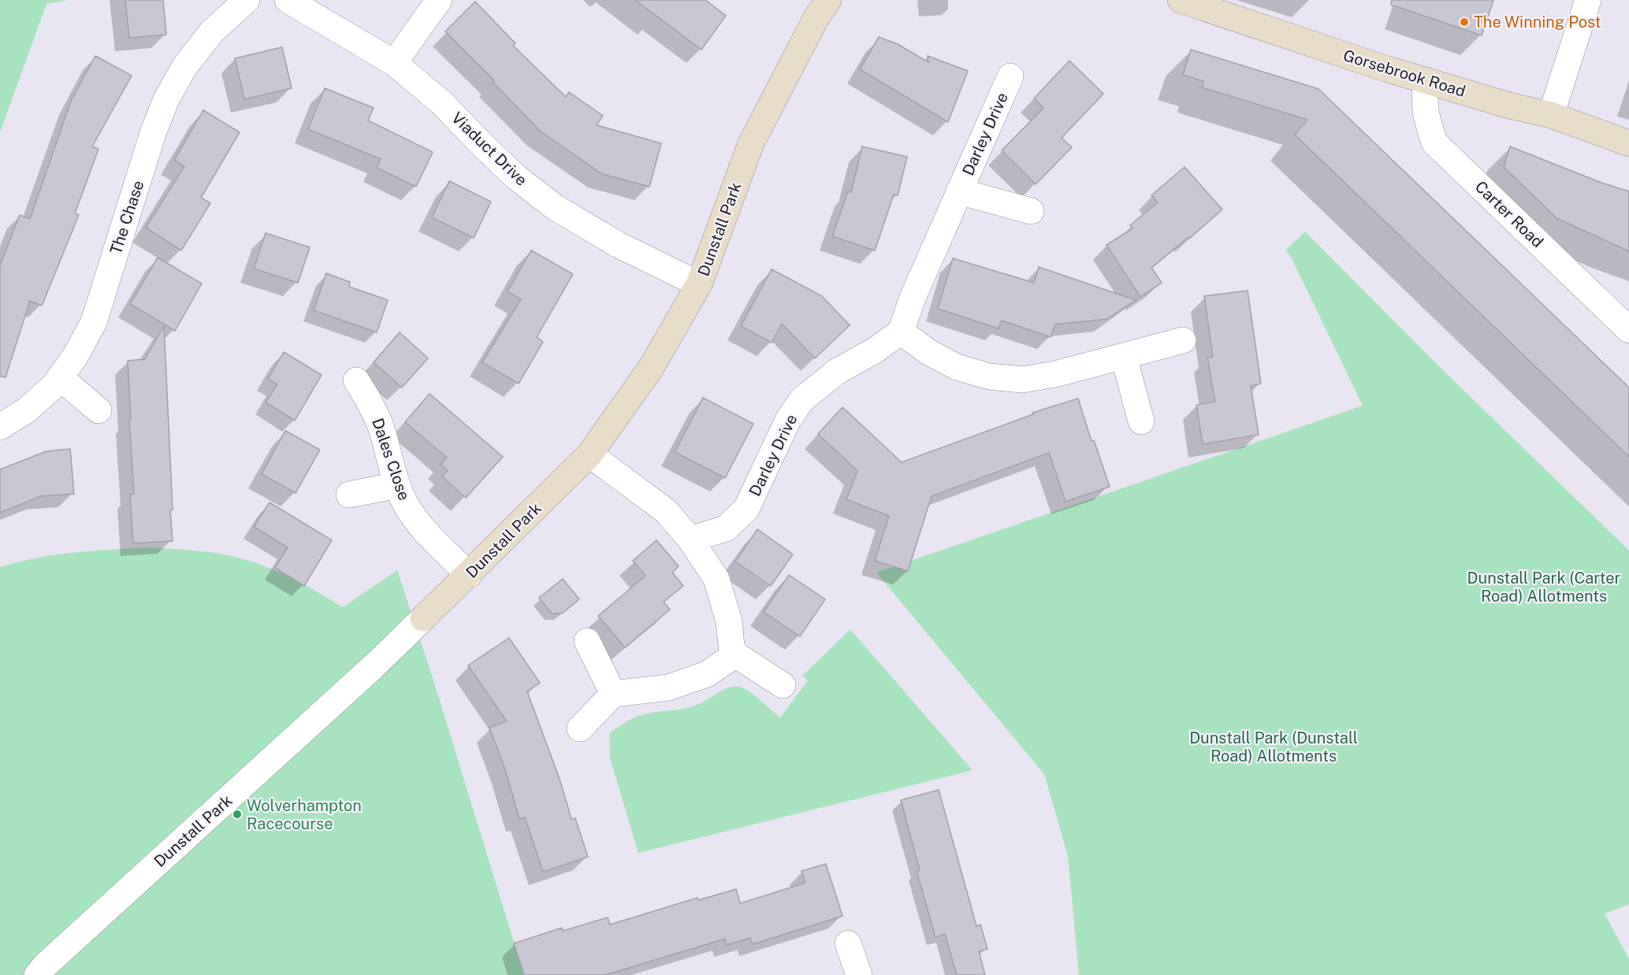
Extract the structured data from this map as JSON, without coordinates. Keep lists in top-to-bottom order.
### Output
{
  "streets": {
    "street": [
      "Gorsebrook Road",
      "Darley Drive",
      "Viaduct Drive",
      "Carter Road",
      "The Chase",
      "Dunstall Park",
      "Dales Close"
    ]
  },
  "crossings": [
    ["Gorsebrook Road", "Carter Road"],
    ["Viaduct Drive", "Dunstall Park"],
    ["Dunstall Park", "Dales Close"]
  ],
  "parks": ["Dunstall Park (Carter Road) Allotments", "Dunstall Park (Dunstall Road) Allotments"],
  "places": ["The Winning Post", "Wolverhampton Racecourse"]
}
